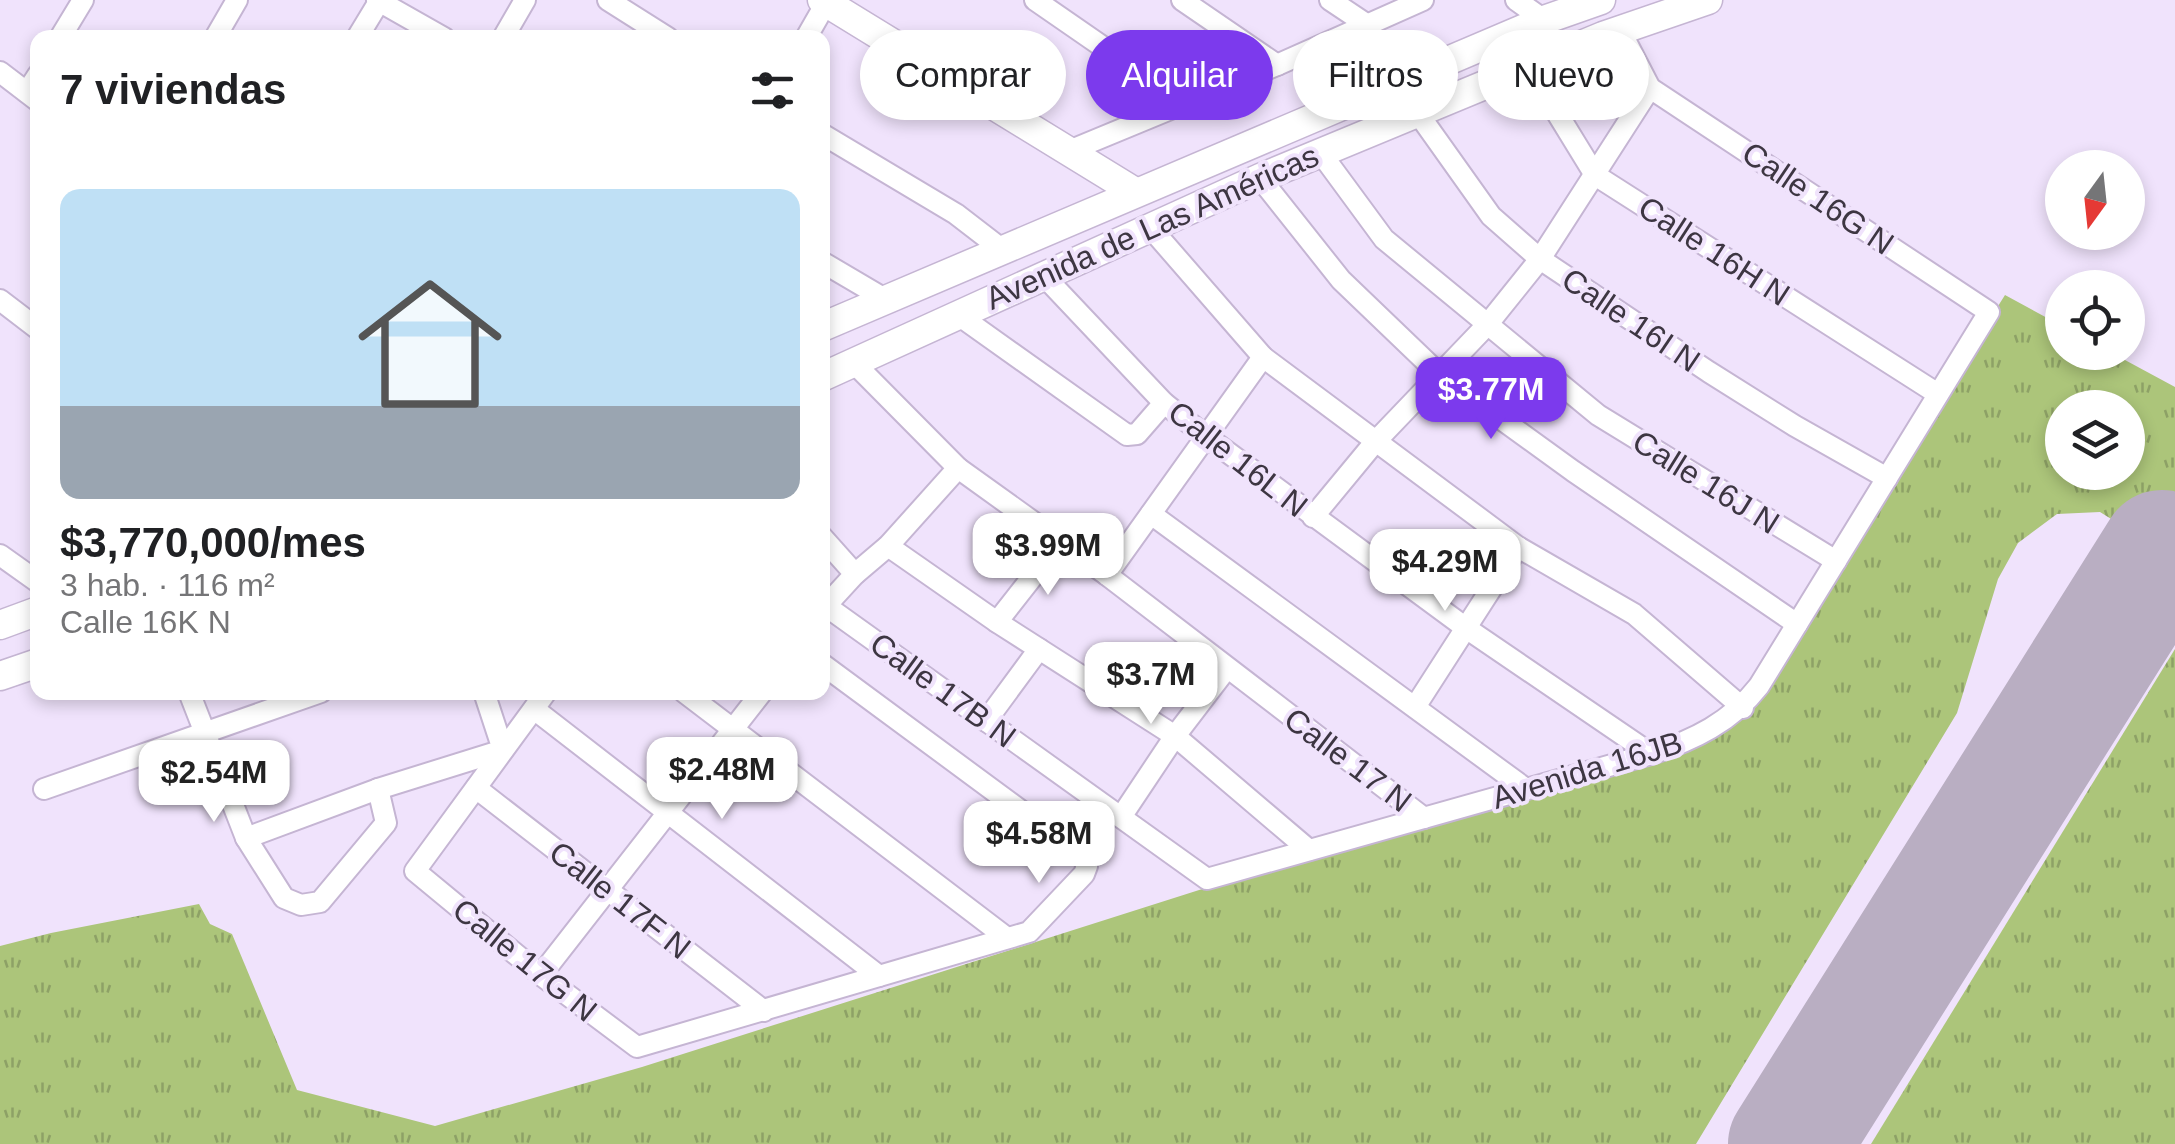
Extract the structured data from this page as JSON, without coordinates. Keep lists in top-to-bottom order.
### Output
{
  "streets": {
    "main road": ["Avenida de Las Américas"],
    "street": [
      "Calle 16G N",
      "Calle 16H N",
      "Calle 16I N",
      "Calle 16L N",
      "Calle 16J N",
      "Calle 17B N",
      "Calle 17 N",
      "Avenida 16JB",
      "Calle 17F N",
      "Calle 17G N"
    ]
  },
  "crossings": [
    ["Calle 16G N", "Avenida 16JB"],
    ["Avenida de Las Américas", "Calle 16L N"],
    ["Avenida de Las Américas", "Calle 16J N"],
    ["Avenida de Las Américas", "Calle 17 N"],
    ["Calle 16H N", "Avenida 16JB"],
    ["Calle 16I N", "Avenida 16JB"],
    ["Calle 16L N", "Avenida 16JB"],
    ["Calle 16J N", "Avenida 16JB"],
    ["Calle 17B N", "Avenida 16JB"],
    ["Calle 17 N", "Avenida 16JB"],
    ["Calle 17F N", "Calle 17G N"]
  ],
  "north": "bottom",
  "page": {
    "chip": [
      "Comprar",
      "Alquilar",
      "Filtros",
      "Nuevo"
    ],
    "heading": "7 viviendas",
    "list": [
      {
        "name": "$3,770,000/mes",
        "note": "3 hab. · 116 m² · Calle 16K N"
      }
    ],
    "price": [
      "$3.77M",
      "$3.99M",
      "$4.29M",
      "$3.7M",
      "$2.48M",
      "$2.54M",
      "$4.58M"
    ]
  }
}
